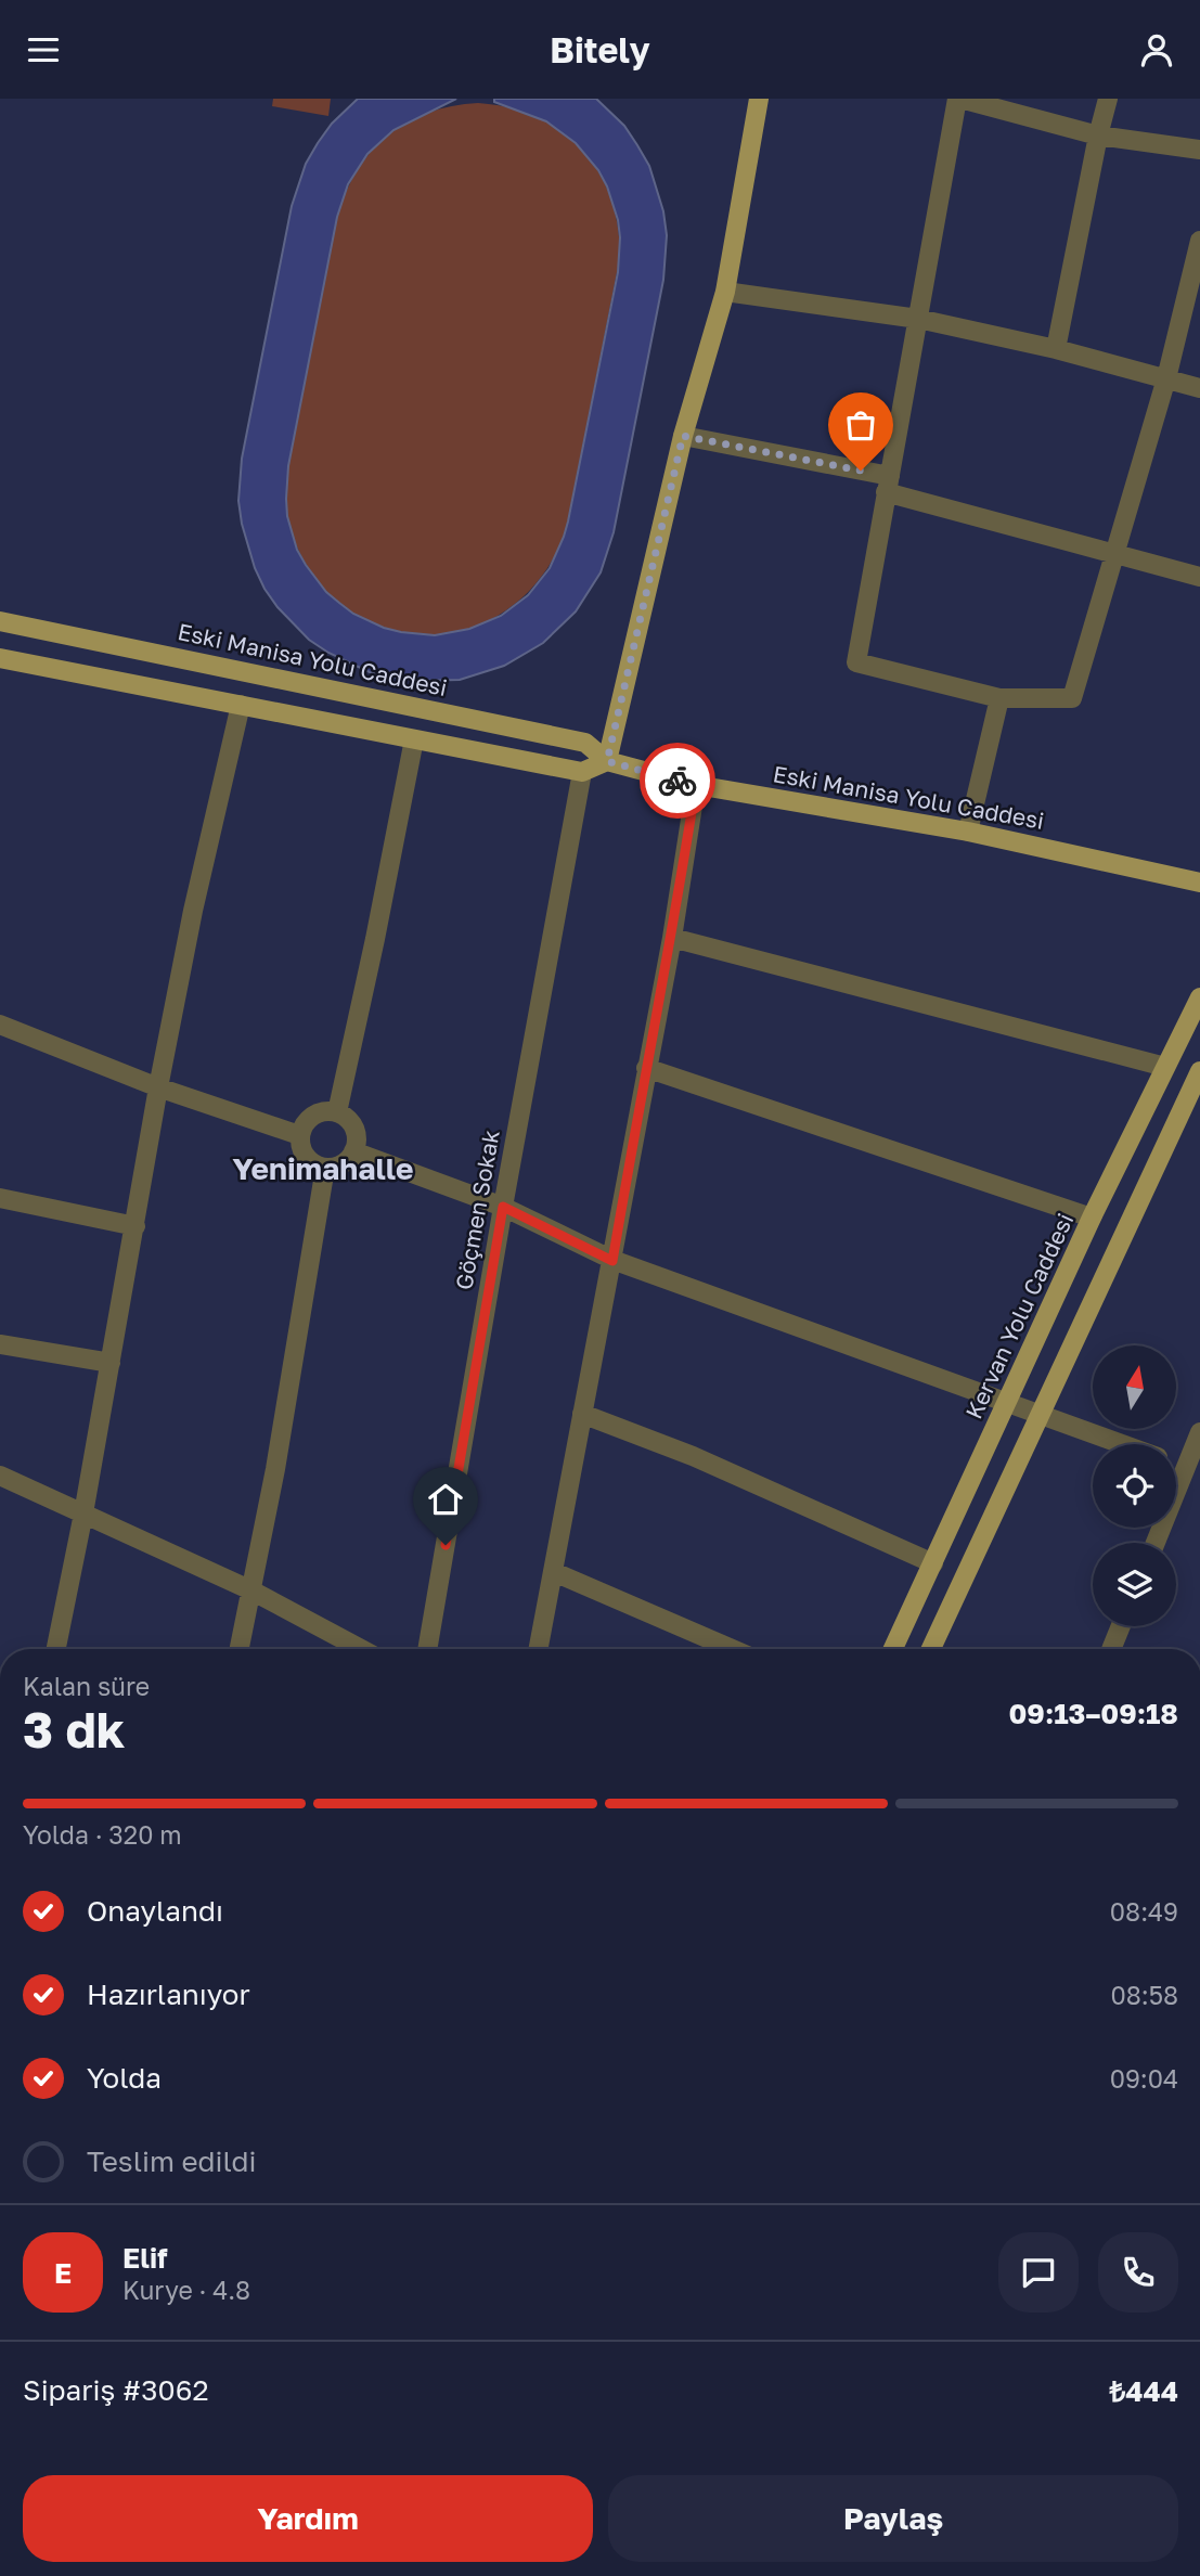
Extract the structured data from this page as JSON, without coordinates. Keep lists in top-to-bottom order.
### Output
{
  "streets": {
    "main road": ["Eski Manisa Yolu Caddesi", "Kervan Yolu Caddesi"],
    "street": ["Göçmen Sokak"]
  },
  "districts": ["Yenimahalle"],
  "north": "top",
  "page": {
    "header": "Bitely",
    "heading": ["3 dk", "Kalan süre", "09:13–09:18"],
    "panel": [
      "Elif",
      "Kurye · 4.8",
      "Sipariş #3062",
      "₺444"
    ],
    "bar": "Yolda · 320 m",
    "list": [
      ["Onaylandı", "08:49"],
      ["Hazırlanıyor", "08:58"],
      ["Yolda", "09:04"],
      "Teslim edildi"
    ],
    "round": "E",
    "buttons": ["Yardım", "Paylaş"]
  }
}
